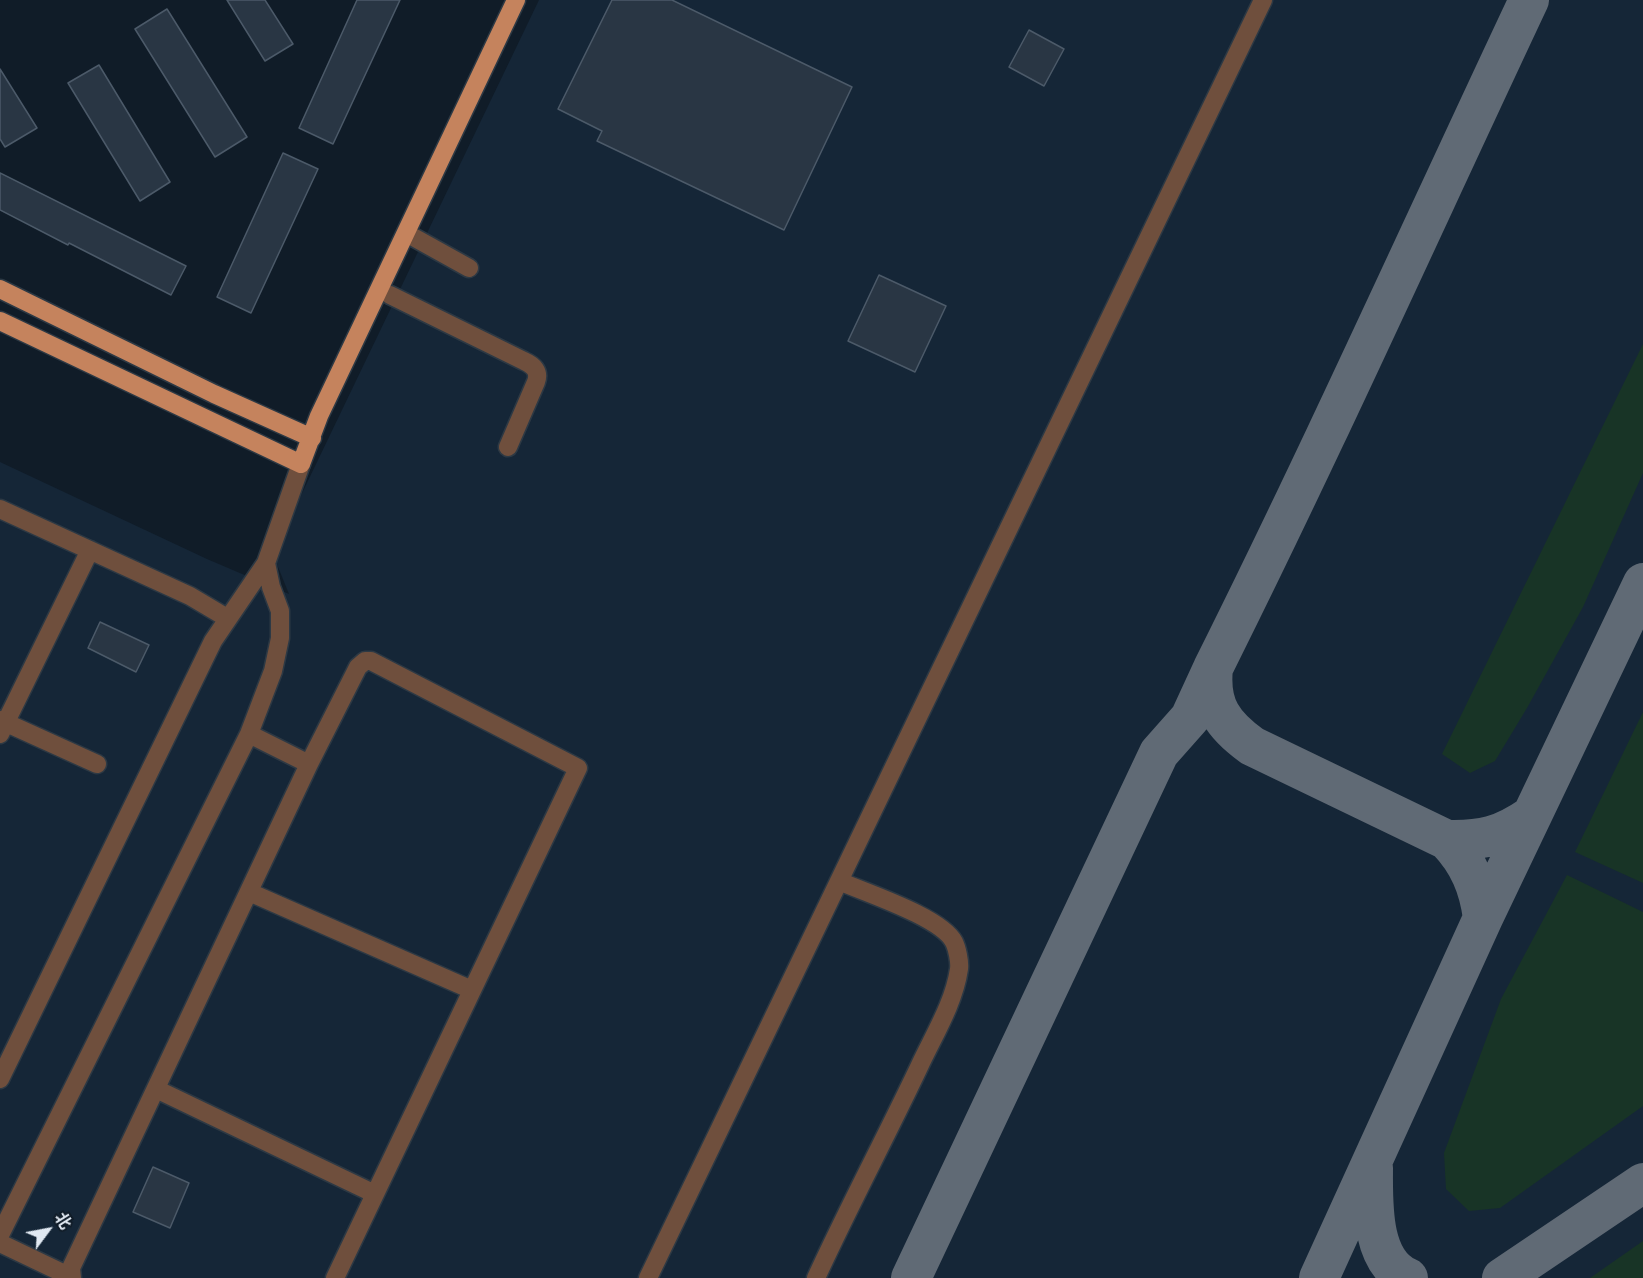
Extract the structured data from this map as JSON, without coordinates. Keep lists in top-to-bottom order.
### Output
{
  "north": "top right"
}
